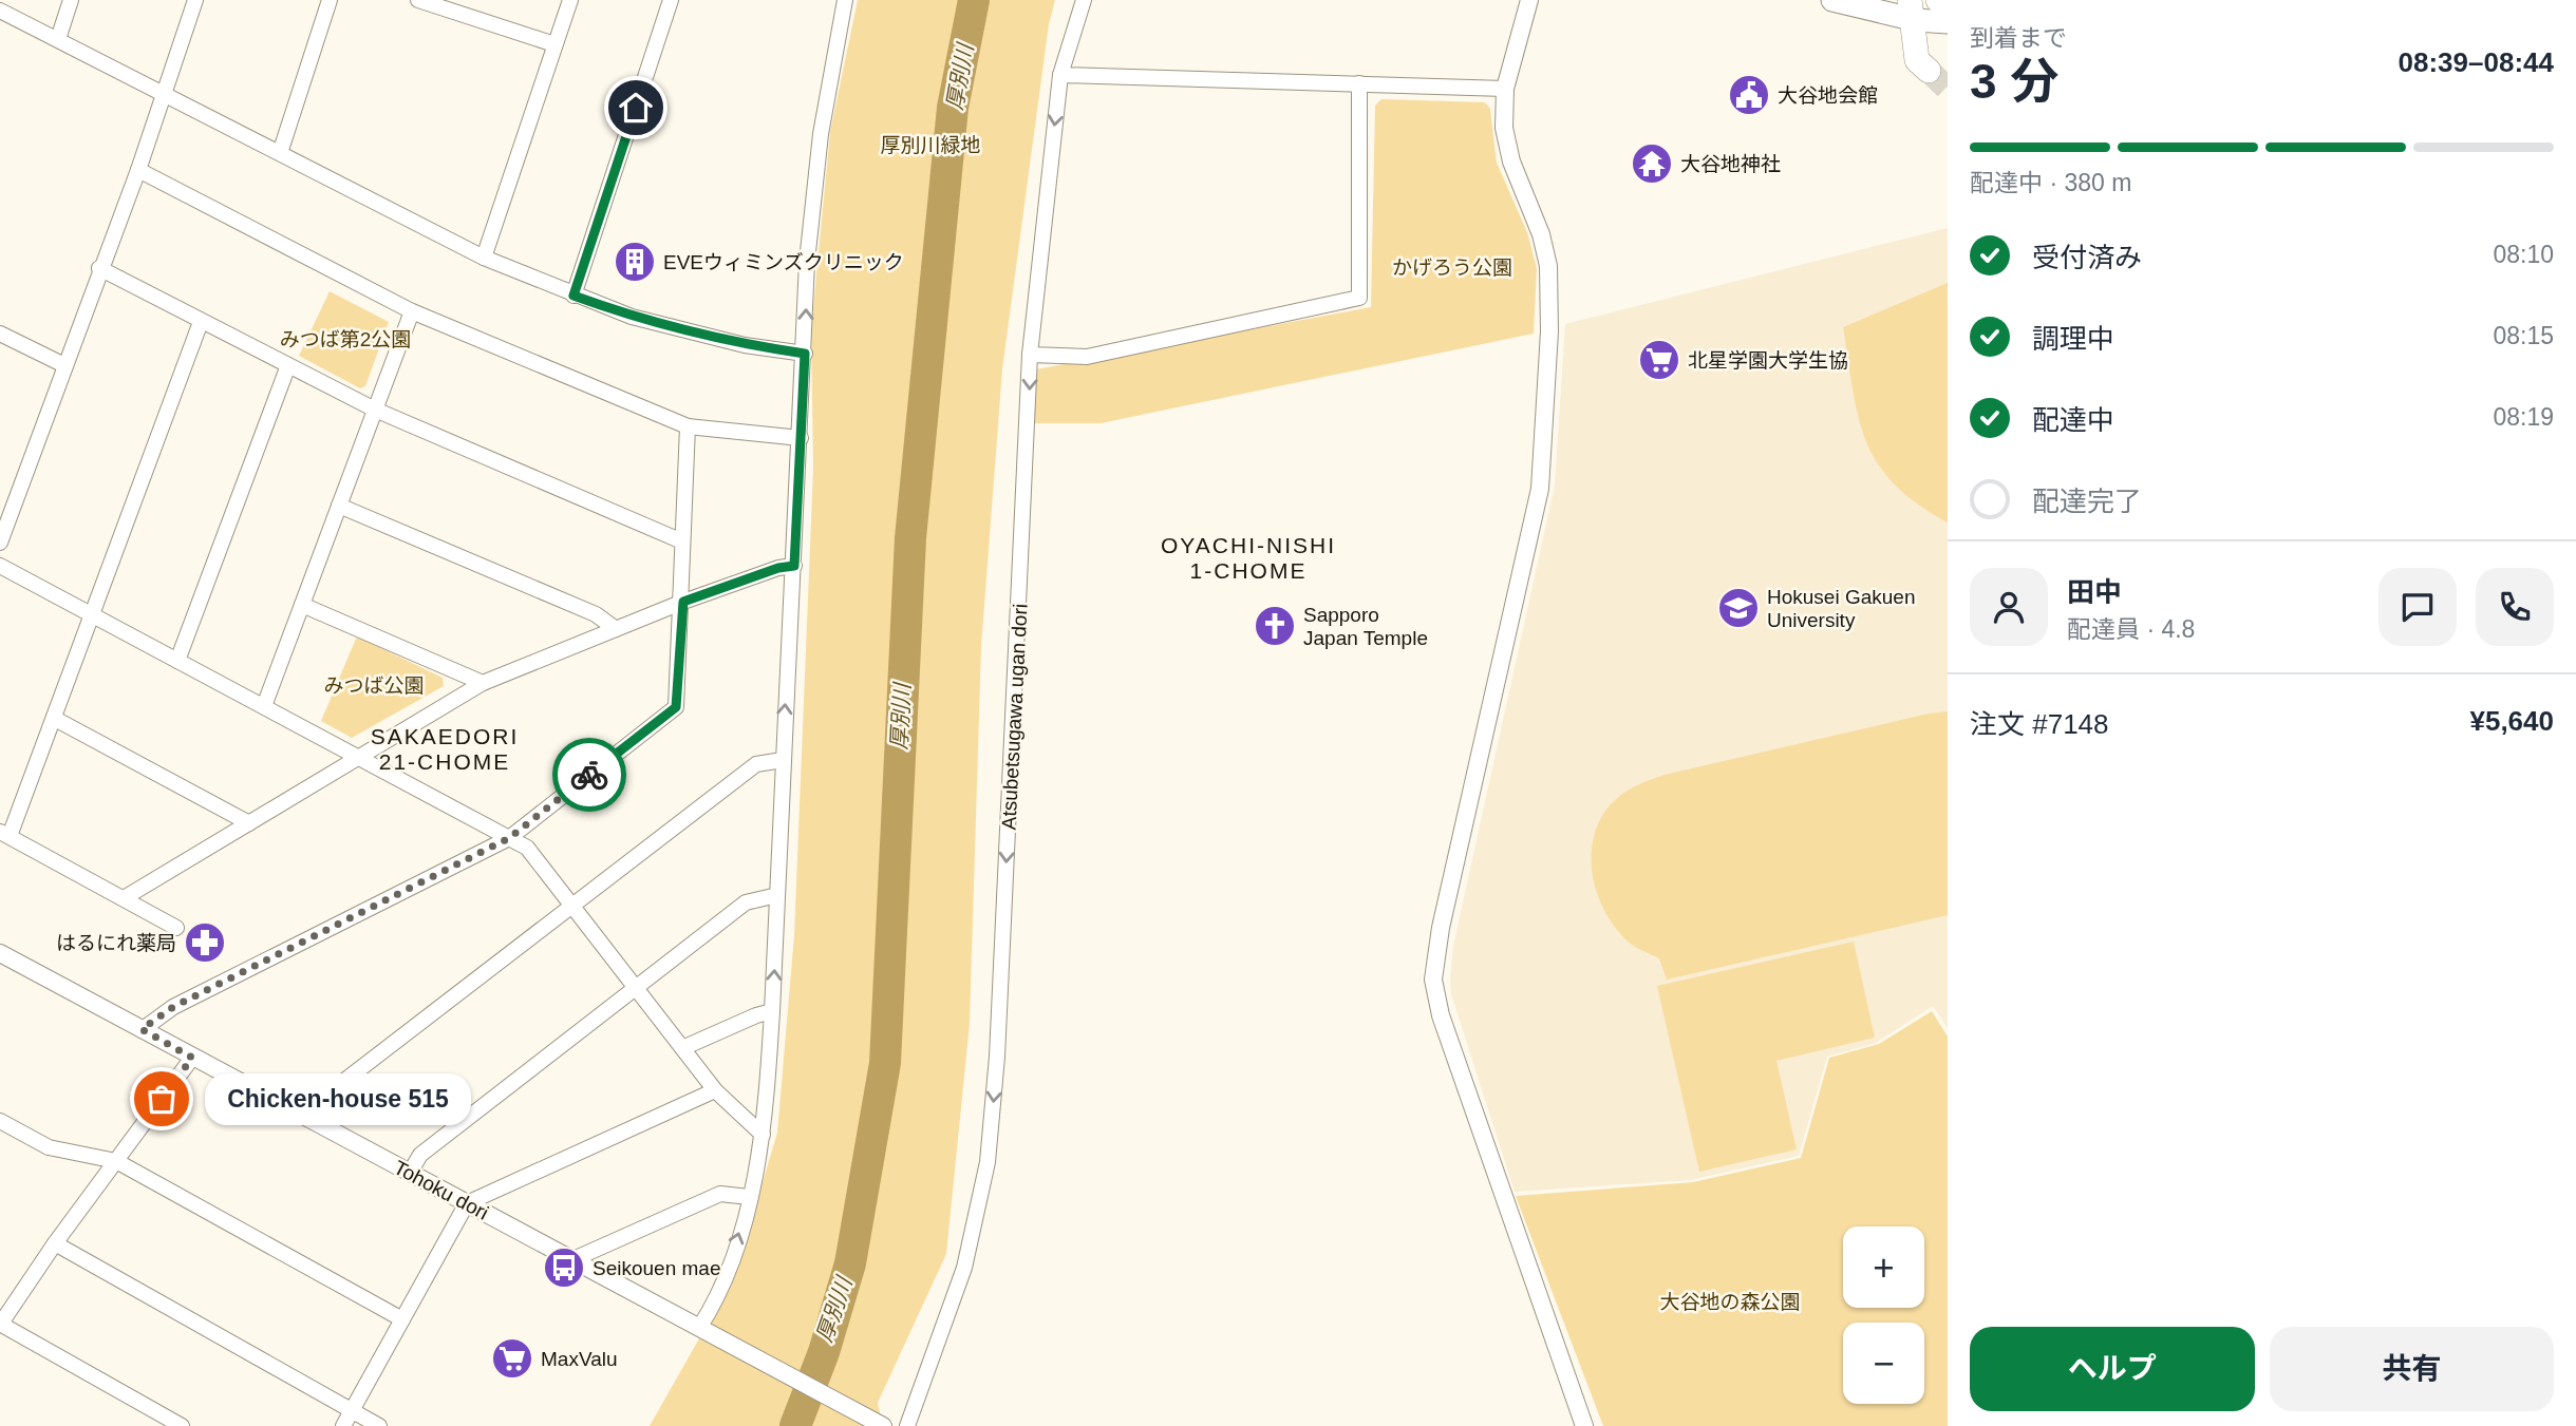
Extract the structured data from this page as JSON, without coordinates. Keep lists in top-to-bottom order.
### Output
{
  "streets": {
    "street": ["Atsubetsugawa ugan dori", "Tohoku dori"]
  },
  "one_way": ["Atsubetsugawa ugan dori"],
  "districts": ["OYACHI-NISHI 1-CHOME", "SAKAEDORI 21-CHOME"],
  "water": ["厚別川"],
  "parks": [
    "厚別川緑地",
    "かげろう公園",
    "みつば第2公園",
    "みつば公園",
    "大谷地の森公園"
  ],
  "places": {
    "public building": ["大谷地会館"],
    "temple": ["大谷地神社"],
    "building": ["EVEウィミンズクリニック"],
    "supermarket": ["北星学園大学生協", "MaxValu"],
    "school or university": ["Hokusei Gakuen University"],
    "church": ["Sapporo Japan Temple"],
    "pharmacy": ["はるにれ薬局"],
    "other": ["Chicken-house 515"],
    "bus stop": ["Seikouen mae"]
  },
  "page": {
    "heading": ["3 分", "到着まで", "08:39–08:44"],
    "panel": [
      "田中",
      "配達員 · 4.8",
      "注文 #7148",
      "¥5,640"
    ],
    "bar": "配達中 · 380 m",
    "list": [
      ["受付済み", "08:10"],
      ["調理中", "08:15"],
      ["配達中", "08:19"],
      "配達完了"
    ],
    "bubble": "Chicken-house 515",
    "map_buttons": ["+", "−"],
    "buttons": ["ヘルプ", "共有"]
  }
}
